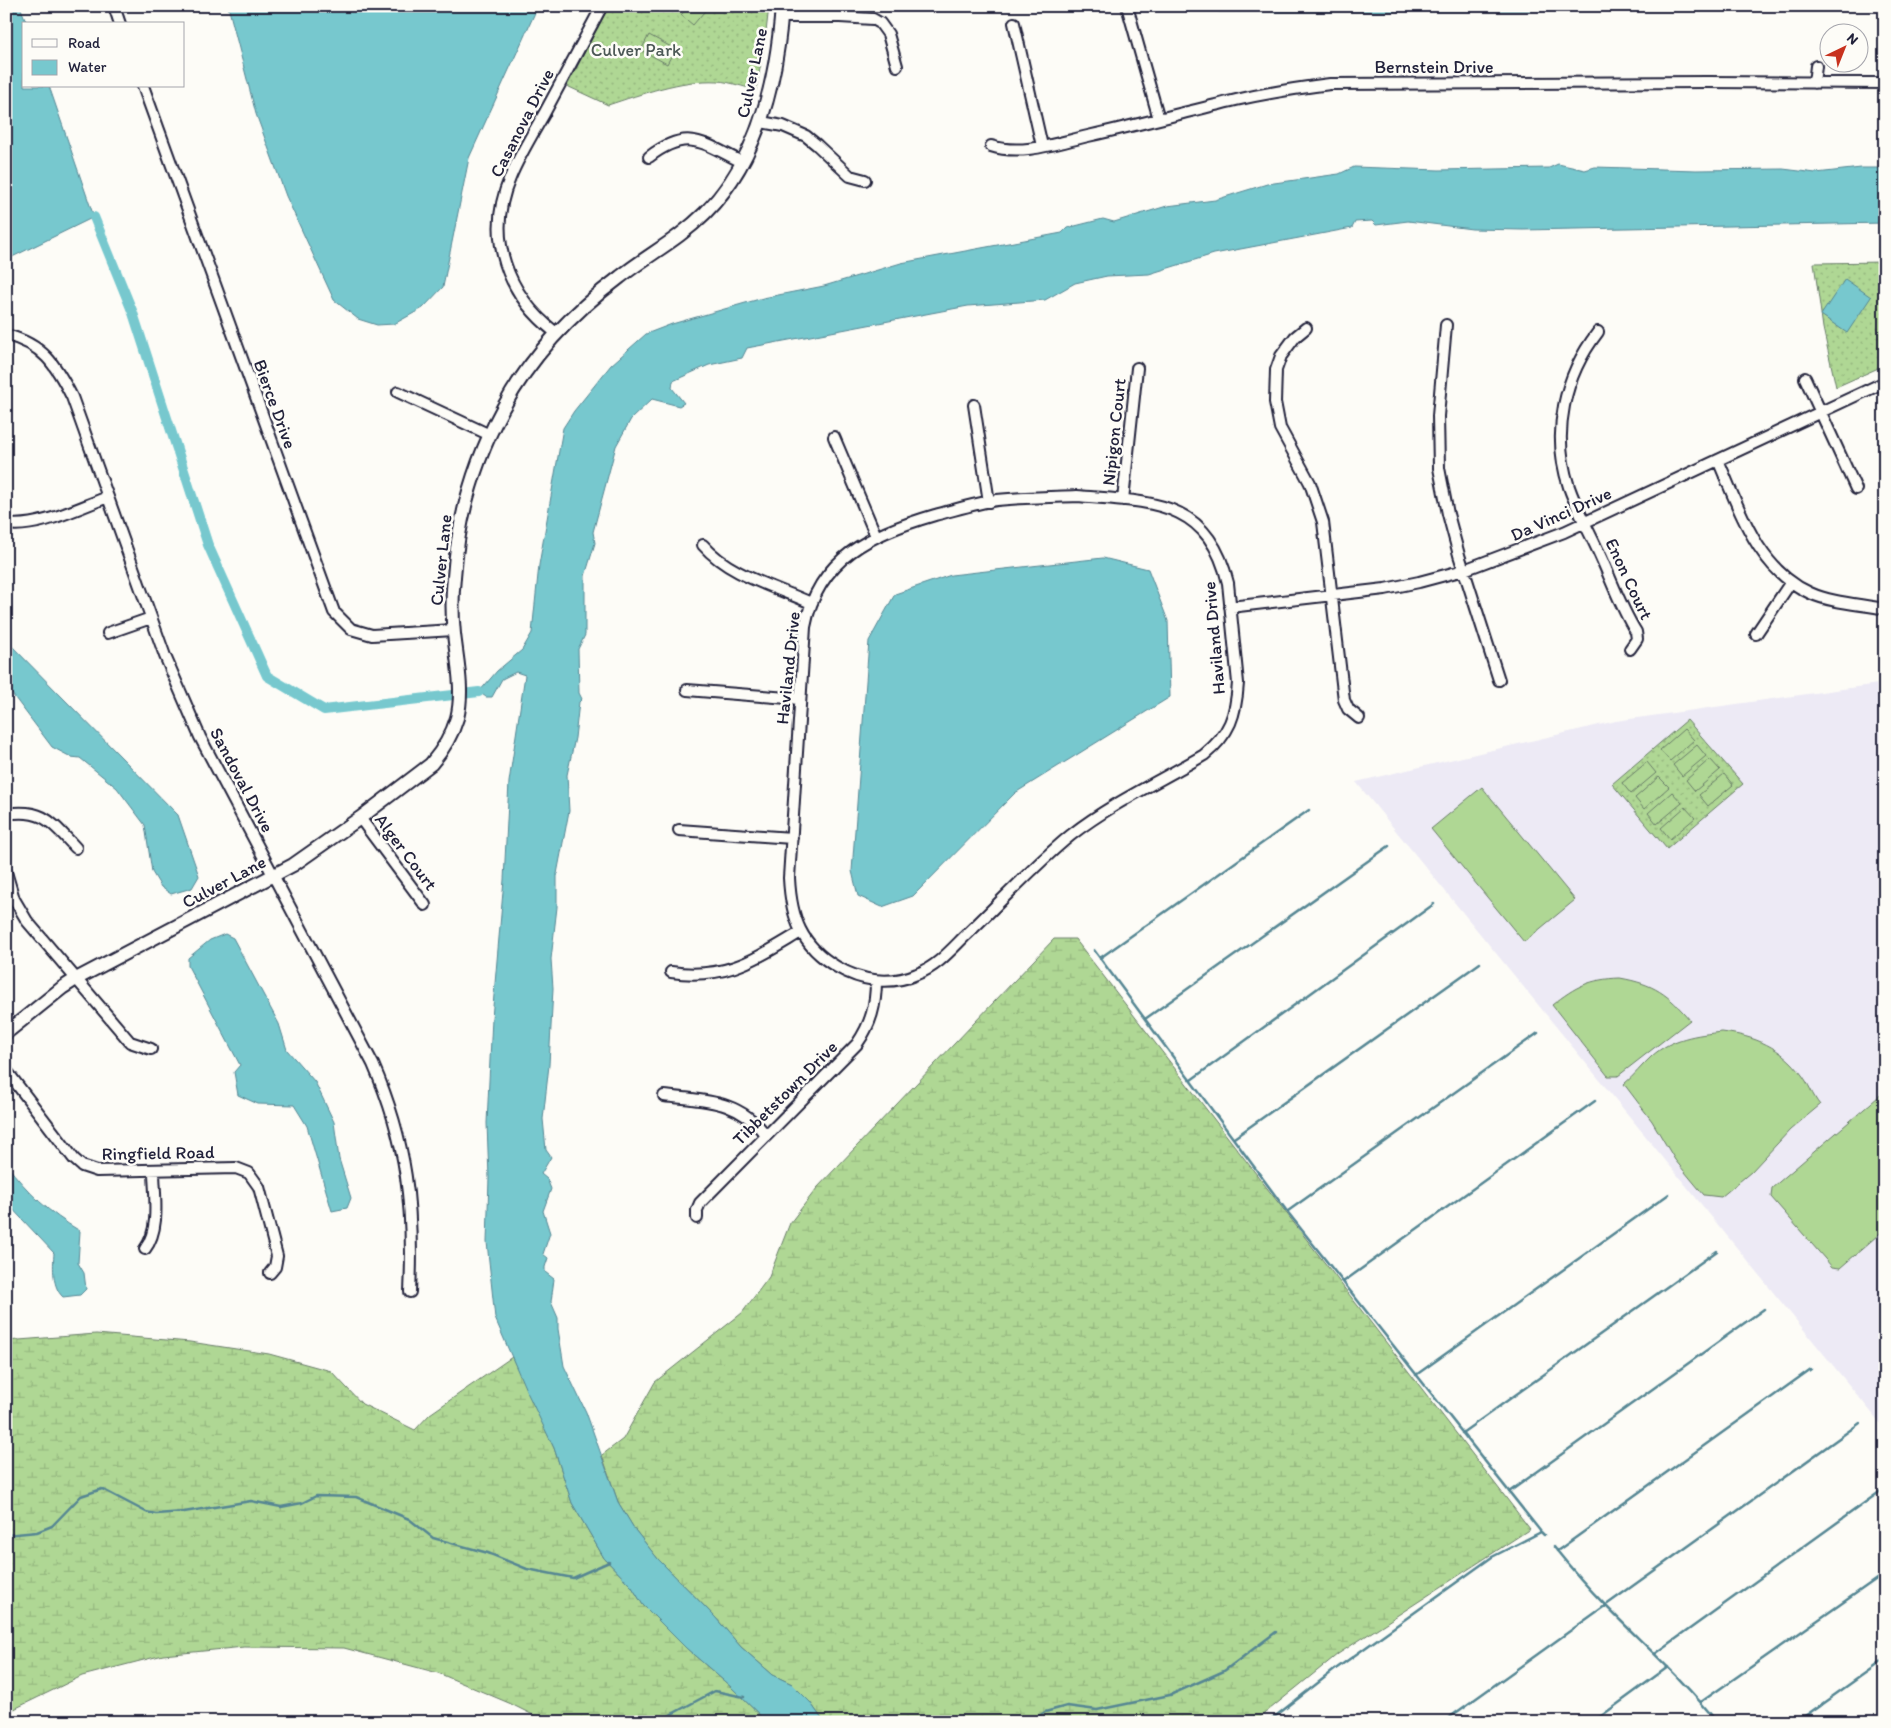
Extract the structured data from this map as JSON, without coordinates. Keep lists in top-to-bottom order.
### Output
{
  "streets": {
    "street": [
      "Bernstein Drive",
      "Culver Lane",
      "Casanova Drive",
      "Bierce Drive",
      "Nipigon Court",
      "Da Vinci Drive",
      "Enon Court",
      "Haviland Drive",
      "Sandoval Drive",
      "Alger Court",
      "Tibbetstown Drive",
      "Ringfield Road"
    ]
  },
  "crossings": [
    ["Culver Lane", "Casanova Drive"],
    ["Culver Lane", "Bierce Drive"],
    ["Culver Lane", "Sandoval Drive"],
    ["Culver Lane", "Alger Court"],
    ["Nipigon Court", "Haviland Drive"],
    ["Da Vinci Drive", "Enon Court"],
    ["Da Vinci Drive", "Haviland Drive"],
    ["Haviland Drive", "Tibbetstown Drive"]
  ],
  "parks": ["Culver Park"],
  "legend": ["Road", "Water"],
  "north": "top right"
}
